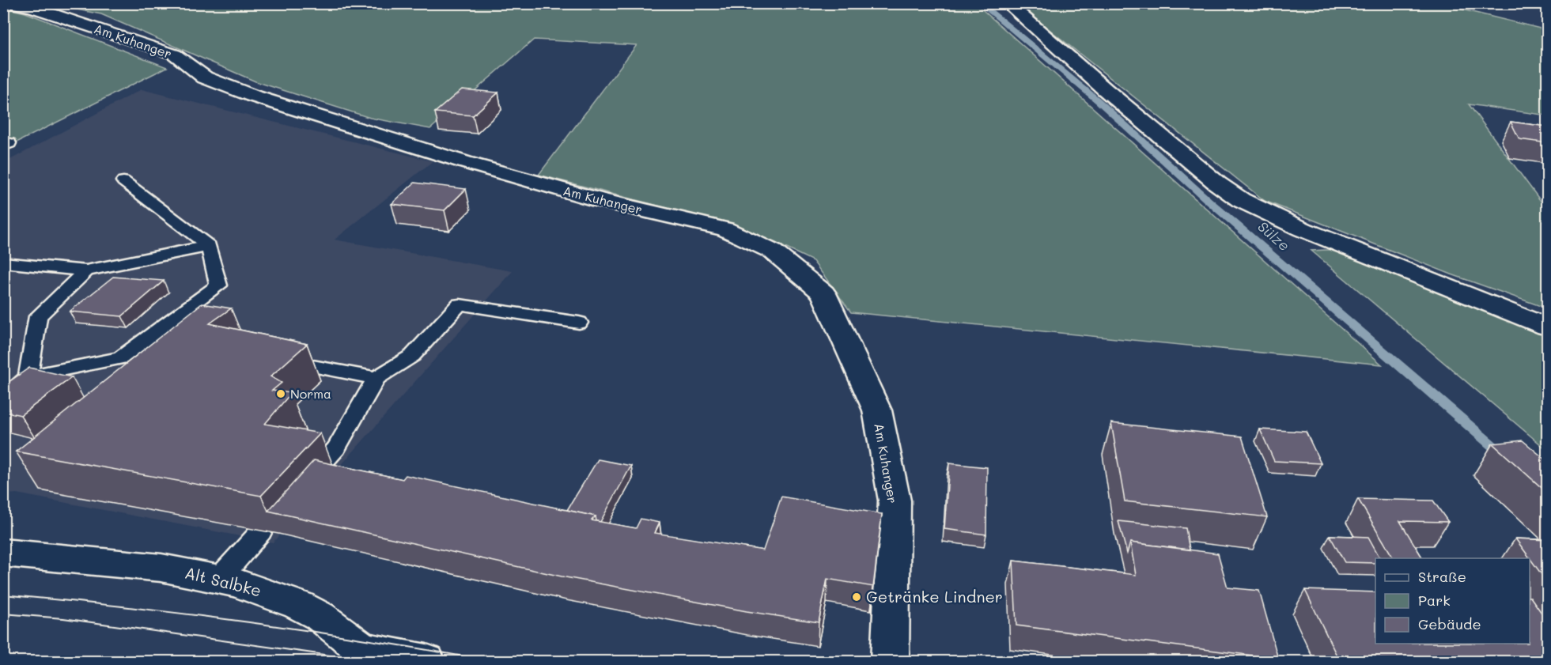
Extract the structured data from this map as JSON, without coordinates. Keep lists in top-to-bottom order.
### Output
{
  "streets": {
    "street": ["Am Kuhanger", "Alt Salbke"]
  },
  "water": ["Sülze"],
  "places": ["Norma", "Getränke Lindner"],
  "legend": ["Straße", "Park", "Gebäude"]
}
